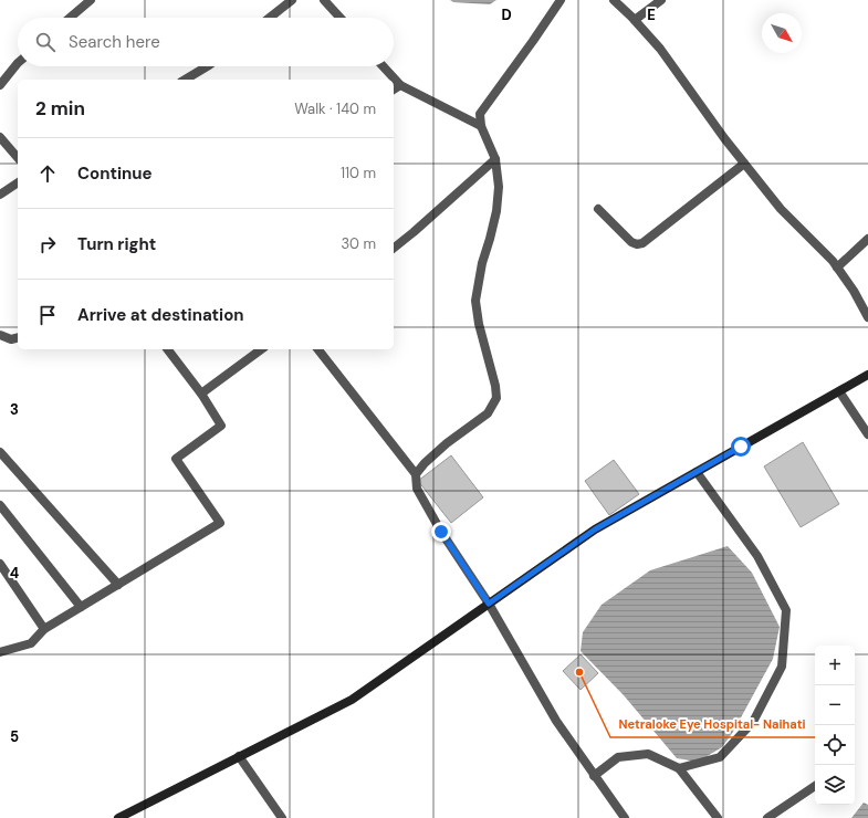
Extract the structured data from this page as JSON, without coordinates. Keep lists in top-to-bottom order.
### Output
{
  "places": ["Netraloke Eye Hospital- Naihati"],
  "north": "bottom right",
  "page": {
    "search": "Search here",
    "heading": ["2 min", "Walk · 140 m"],
    "list": [
      ["Continue", "110 m"],
      ["Turn right", "30 m"],
      "Arrive at destination"
    ],
    "map_buttons": ["+", "−"]
  },
  "grid": {
    "columns": ["D", "E"],
    "rows": ["3", "4", "5"]
  }
}
